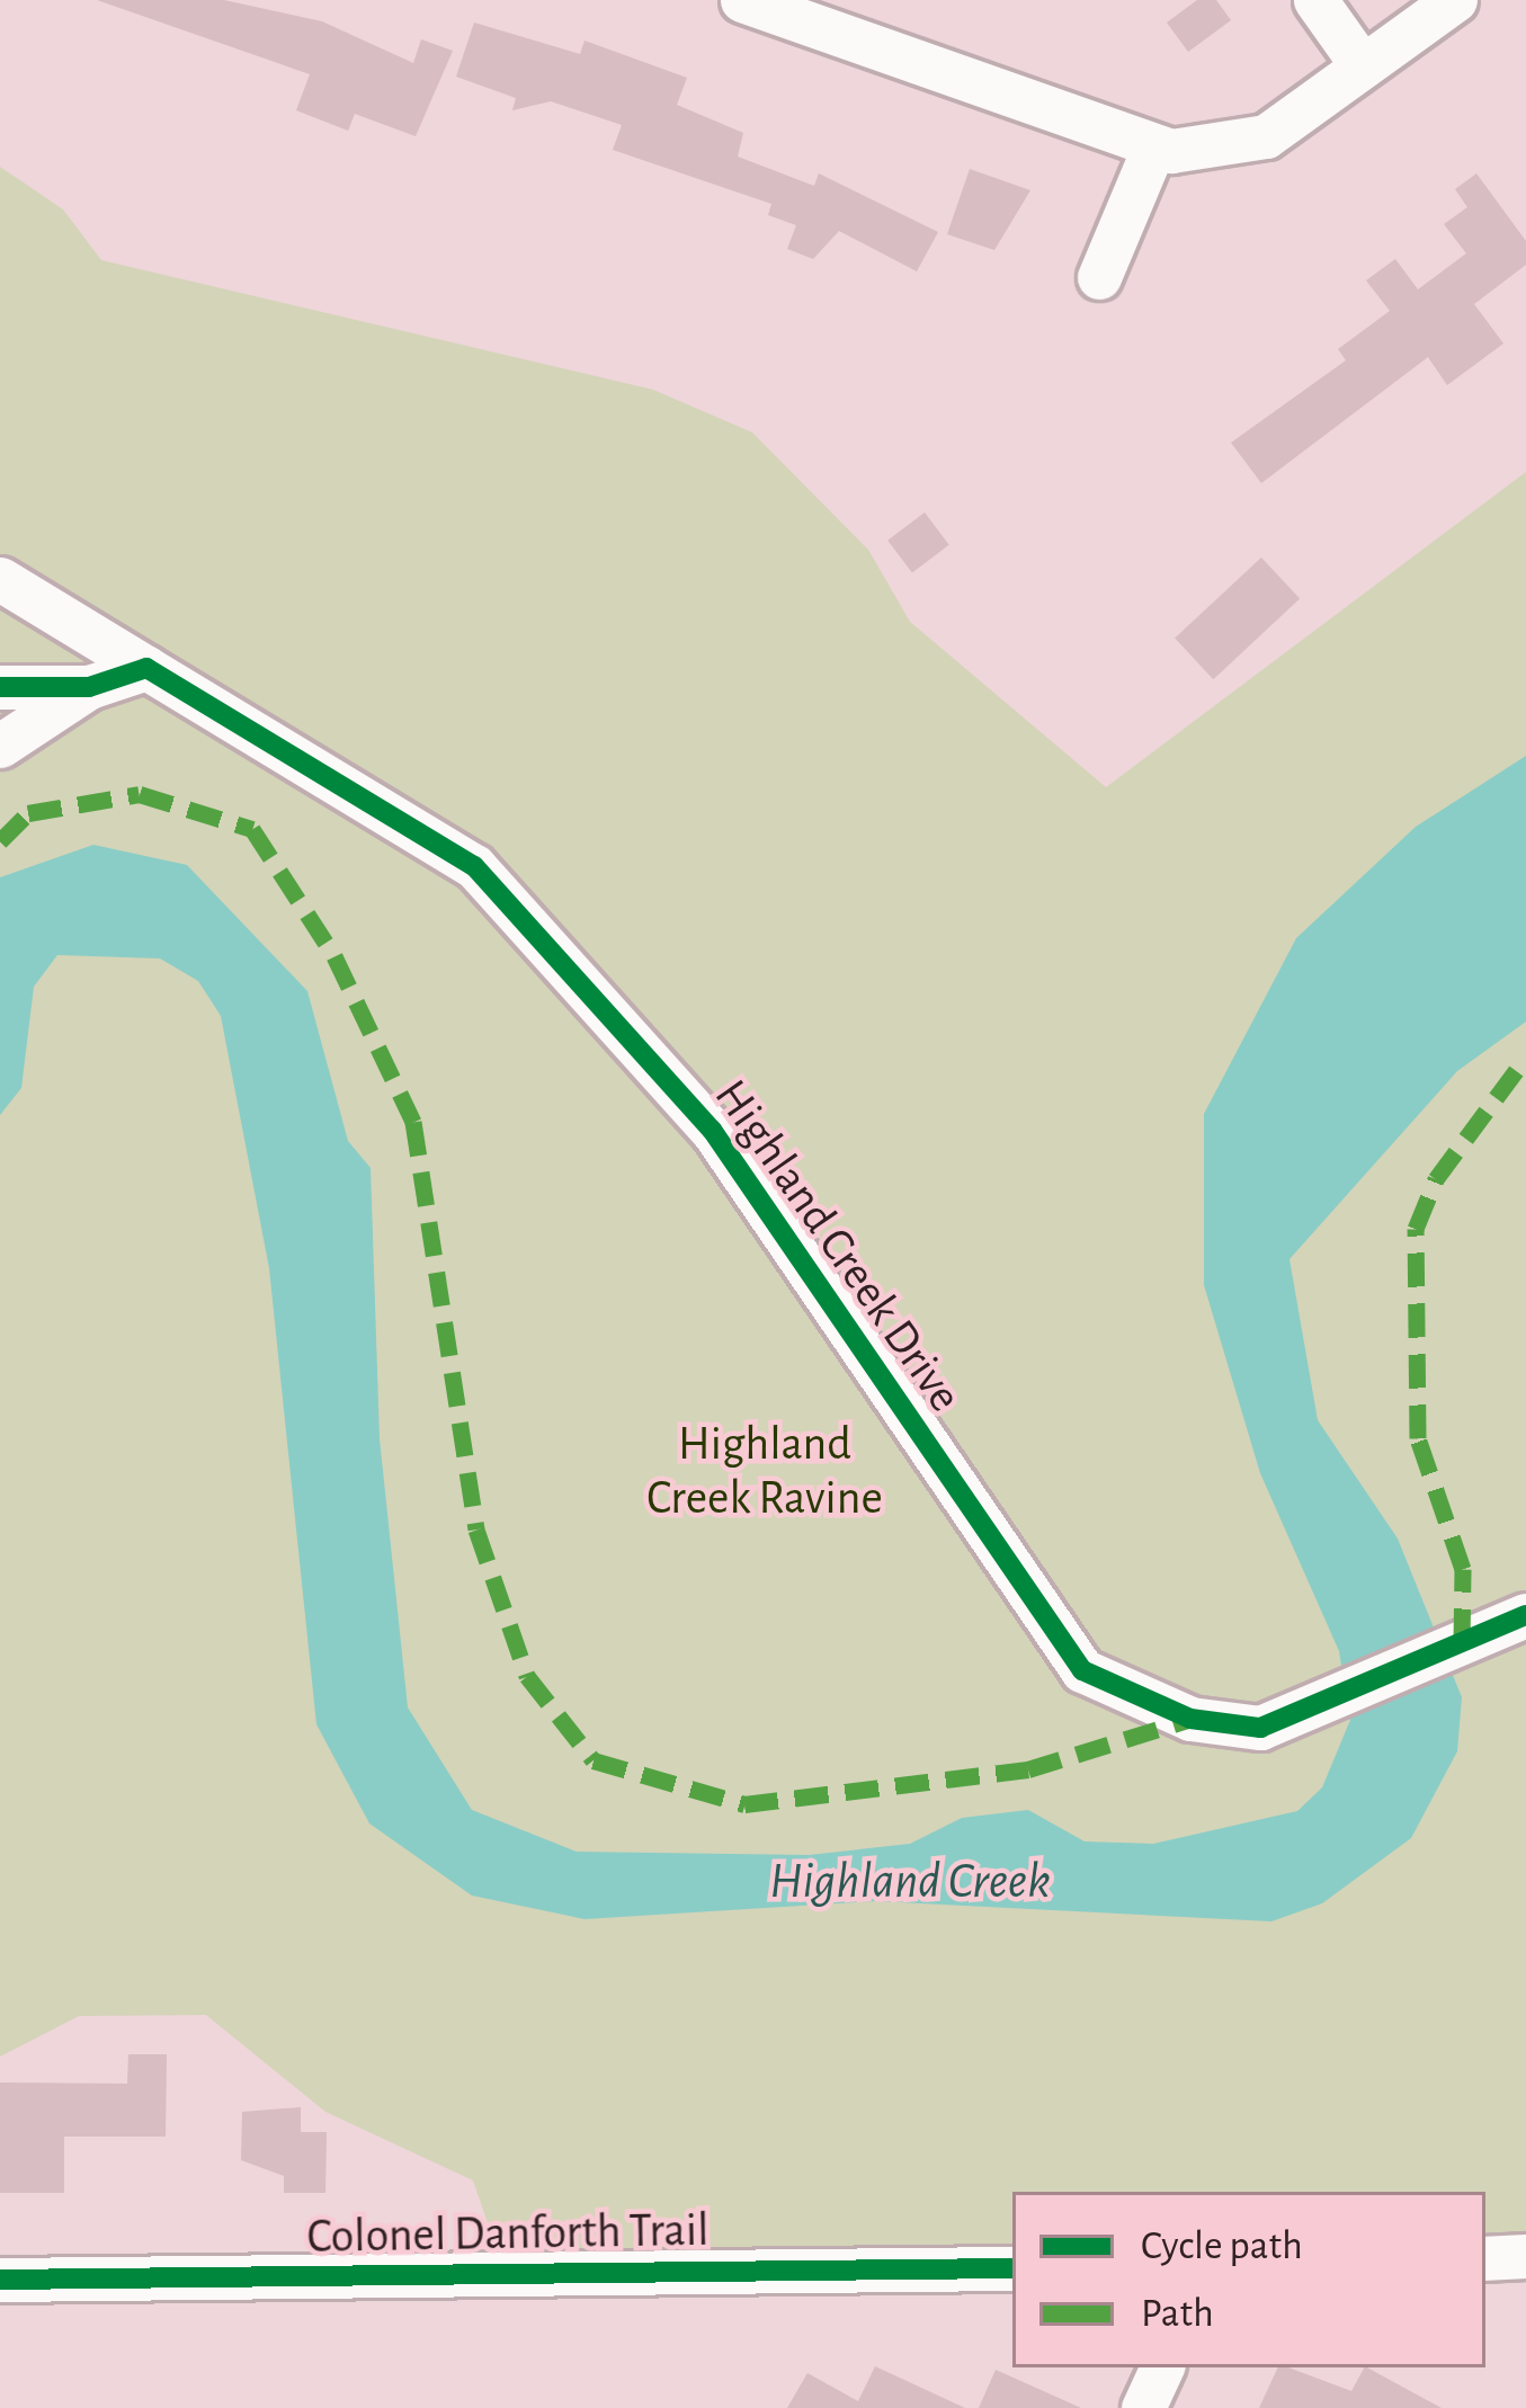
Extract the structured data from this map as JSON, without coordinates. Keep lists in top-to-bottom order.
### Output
{
  "streets": {
    "street": ["Highland Creek Drive", "Colonel Danforth Trail"]
  },
  "water": ["Highland Creek"],
  "parks": ["Highland Creek Ravine"],
  "legend": ["Cycle path", "Path"]
}
